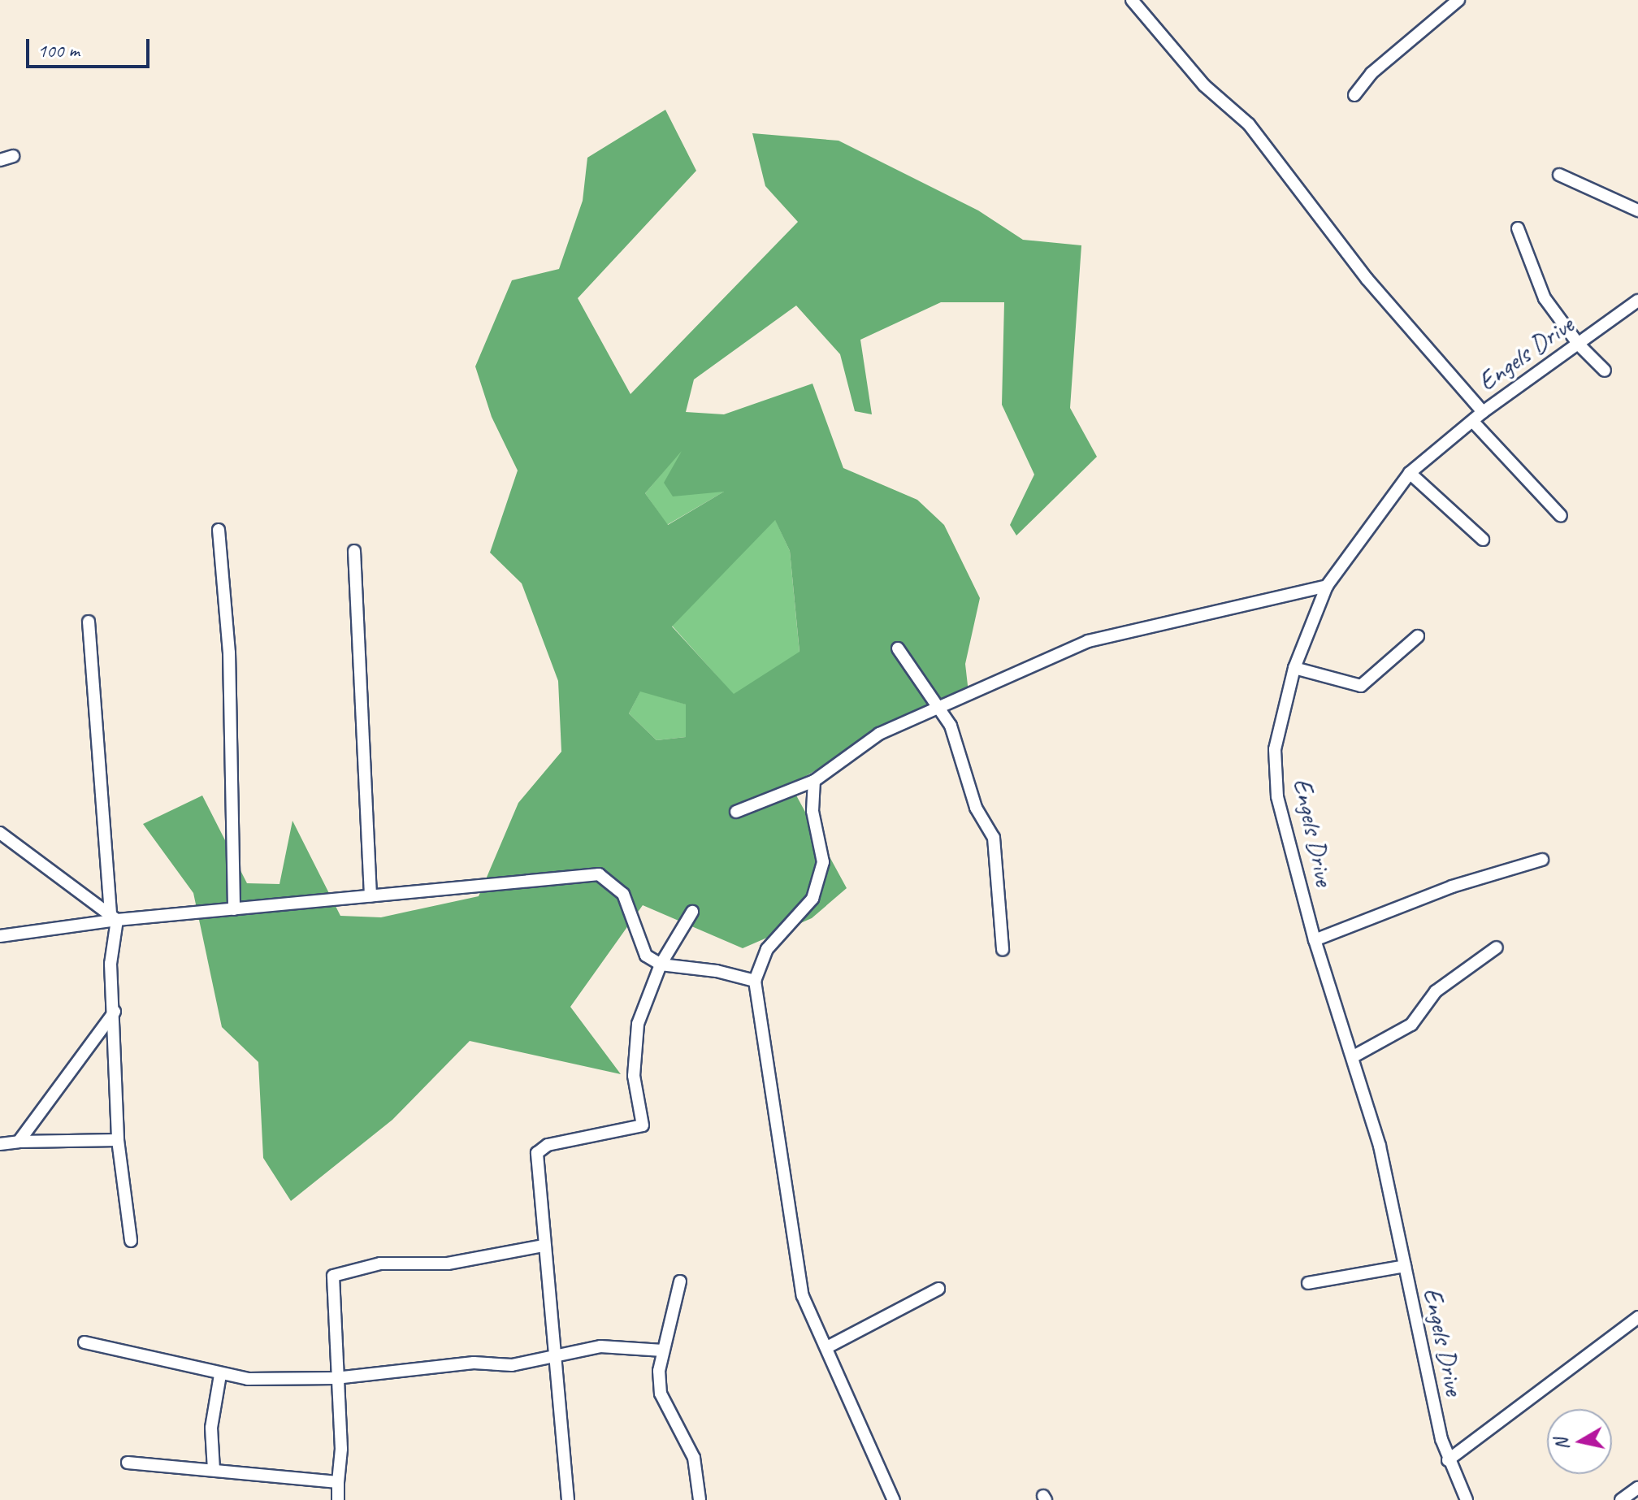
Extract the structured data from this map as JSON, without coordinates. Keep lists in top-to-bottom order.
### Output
{
  "streets": {
    "street": ["Engels Drive"]
  },
  "scale_bar": "100 m",
  "north": "left"
}
